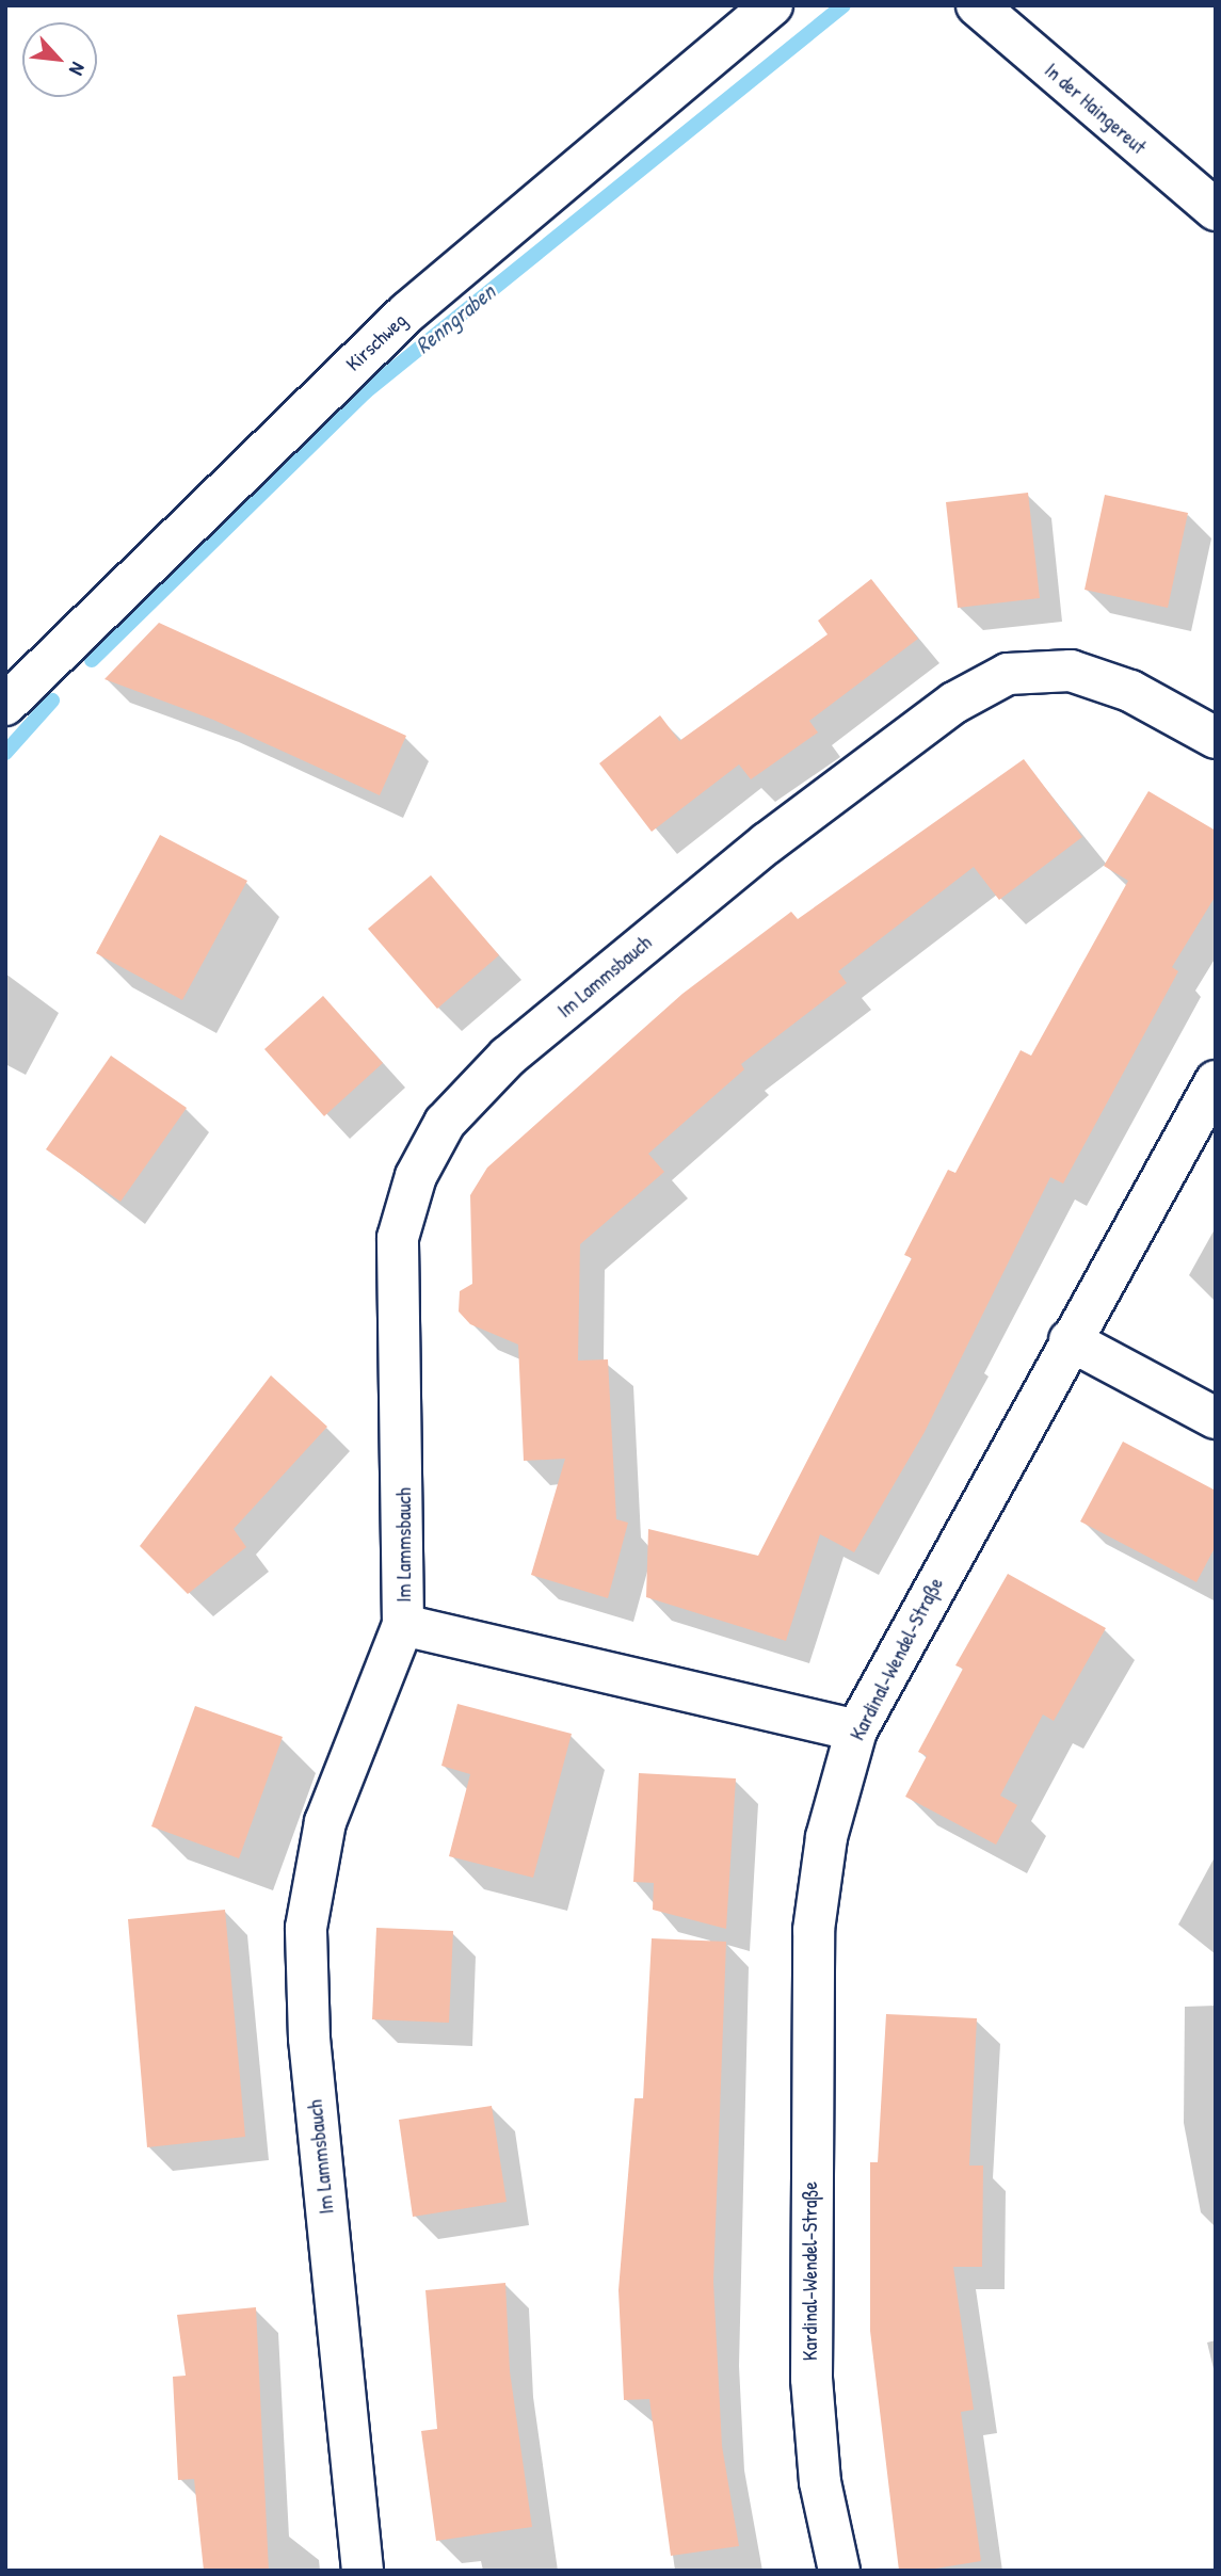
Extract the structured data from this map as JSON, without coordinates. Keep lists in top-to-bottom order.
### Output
{
  "streets": {
    "street": [
      "In der Haingereut",
      "Kirschweg",
      "Im Lammsbauch",
      "Kardinal-Wendel-Straße"
    ]
  },
  "crossings": [
    ["Im Lammsbauch", "Kardinal-Wendel-Straße"]
  ],
  "water": ["Renngraben"],
  "north": "bottom right"
}
